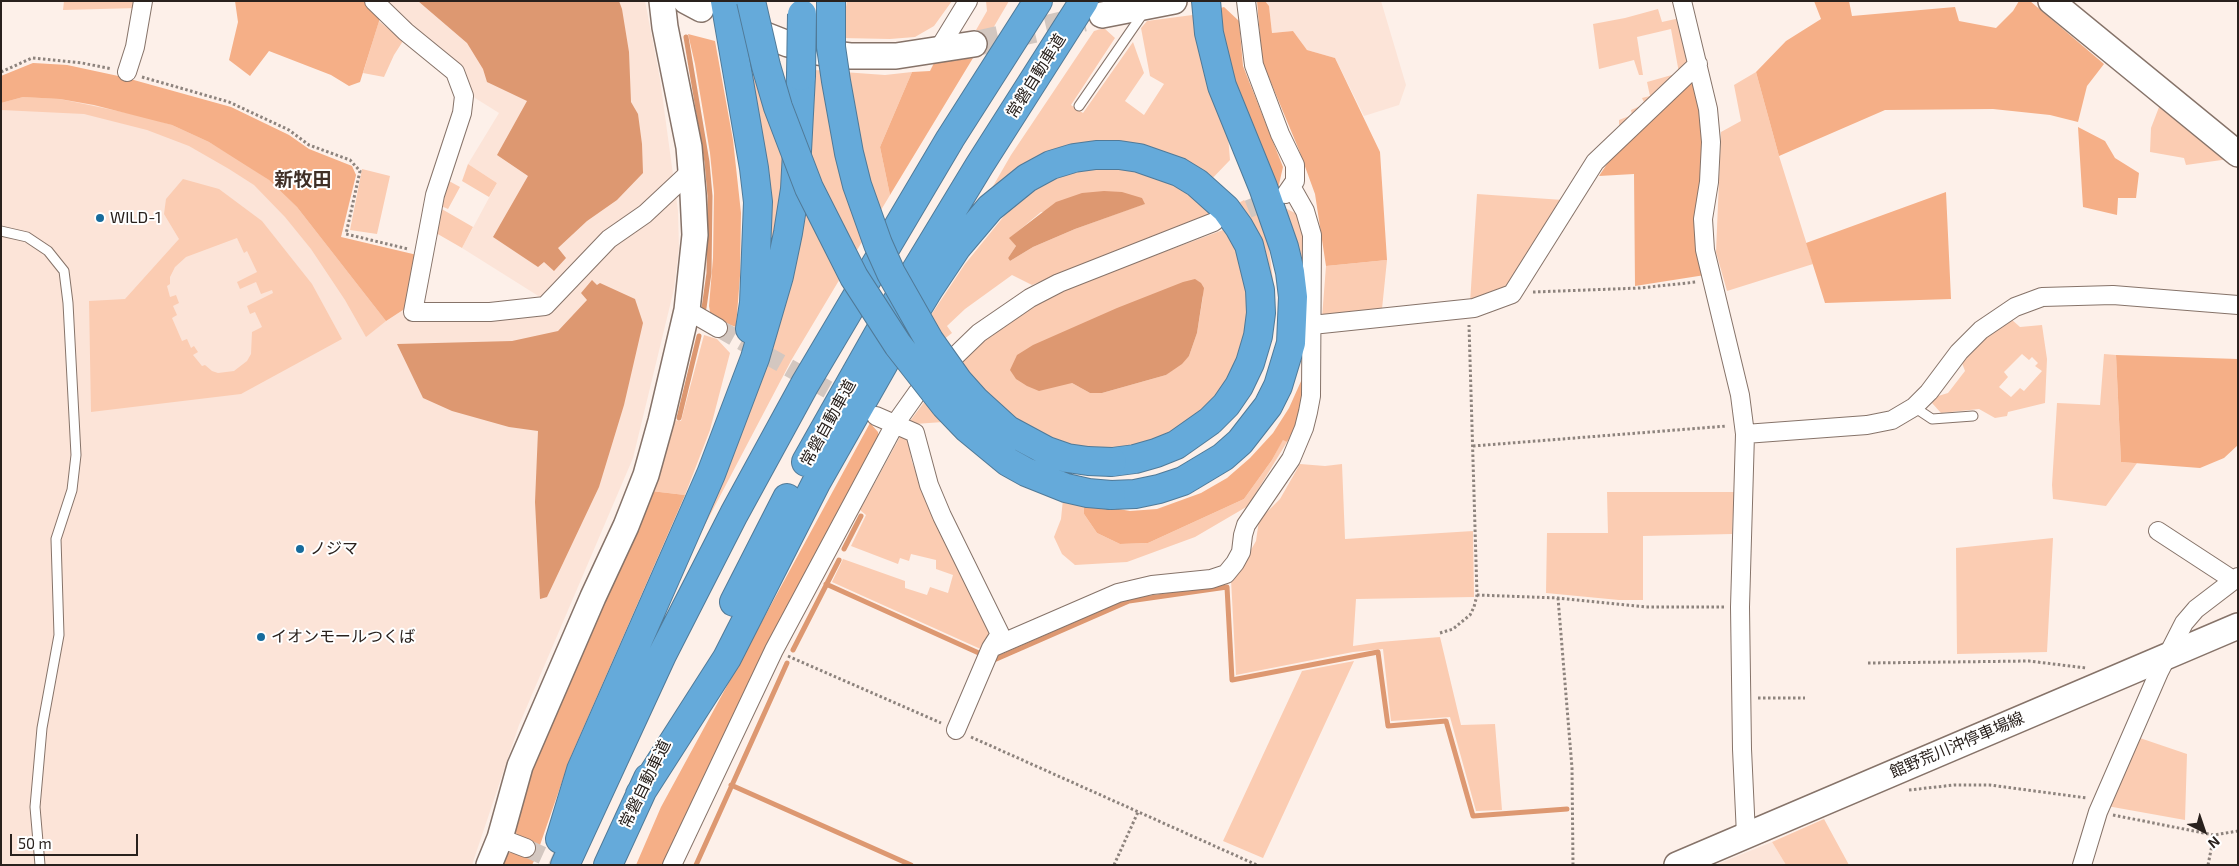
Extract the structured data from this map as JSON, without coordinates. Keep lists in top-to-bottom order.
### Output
{
  "streets": {
    "highway": ["常磐自動車道"],
    "street": ["館野荒川沖停車場線"]
  },
  "districts": ["新牧田"],
  "places": ["WILD-1", "ノジマ", "イオンモールつくば"],
  "scale_bar": "50 m",
  "north": "bottom right"
}
